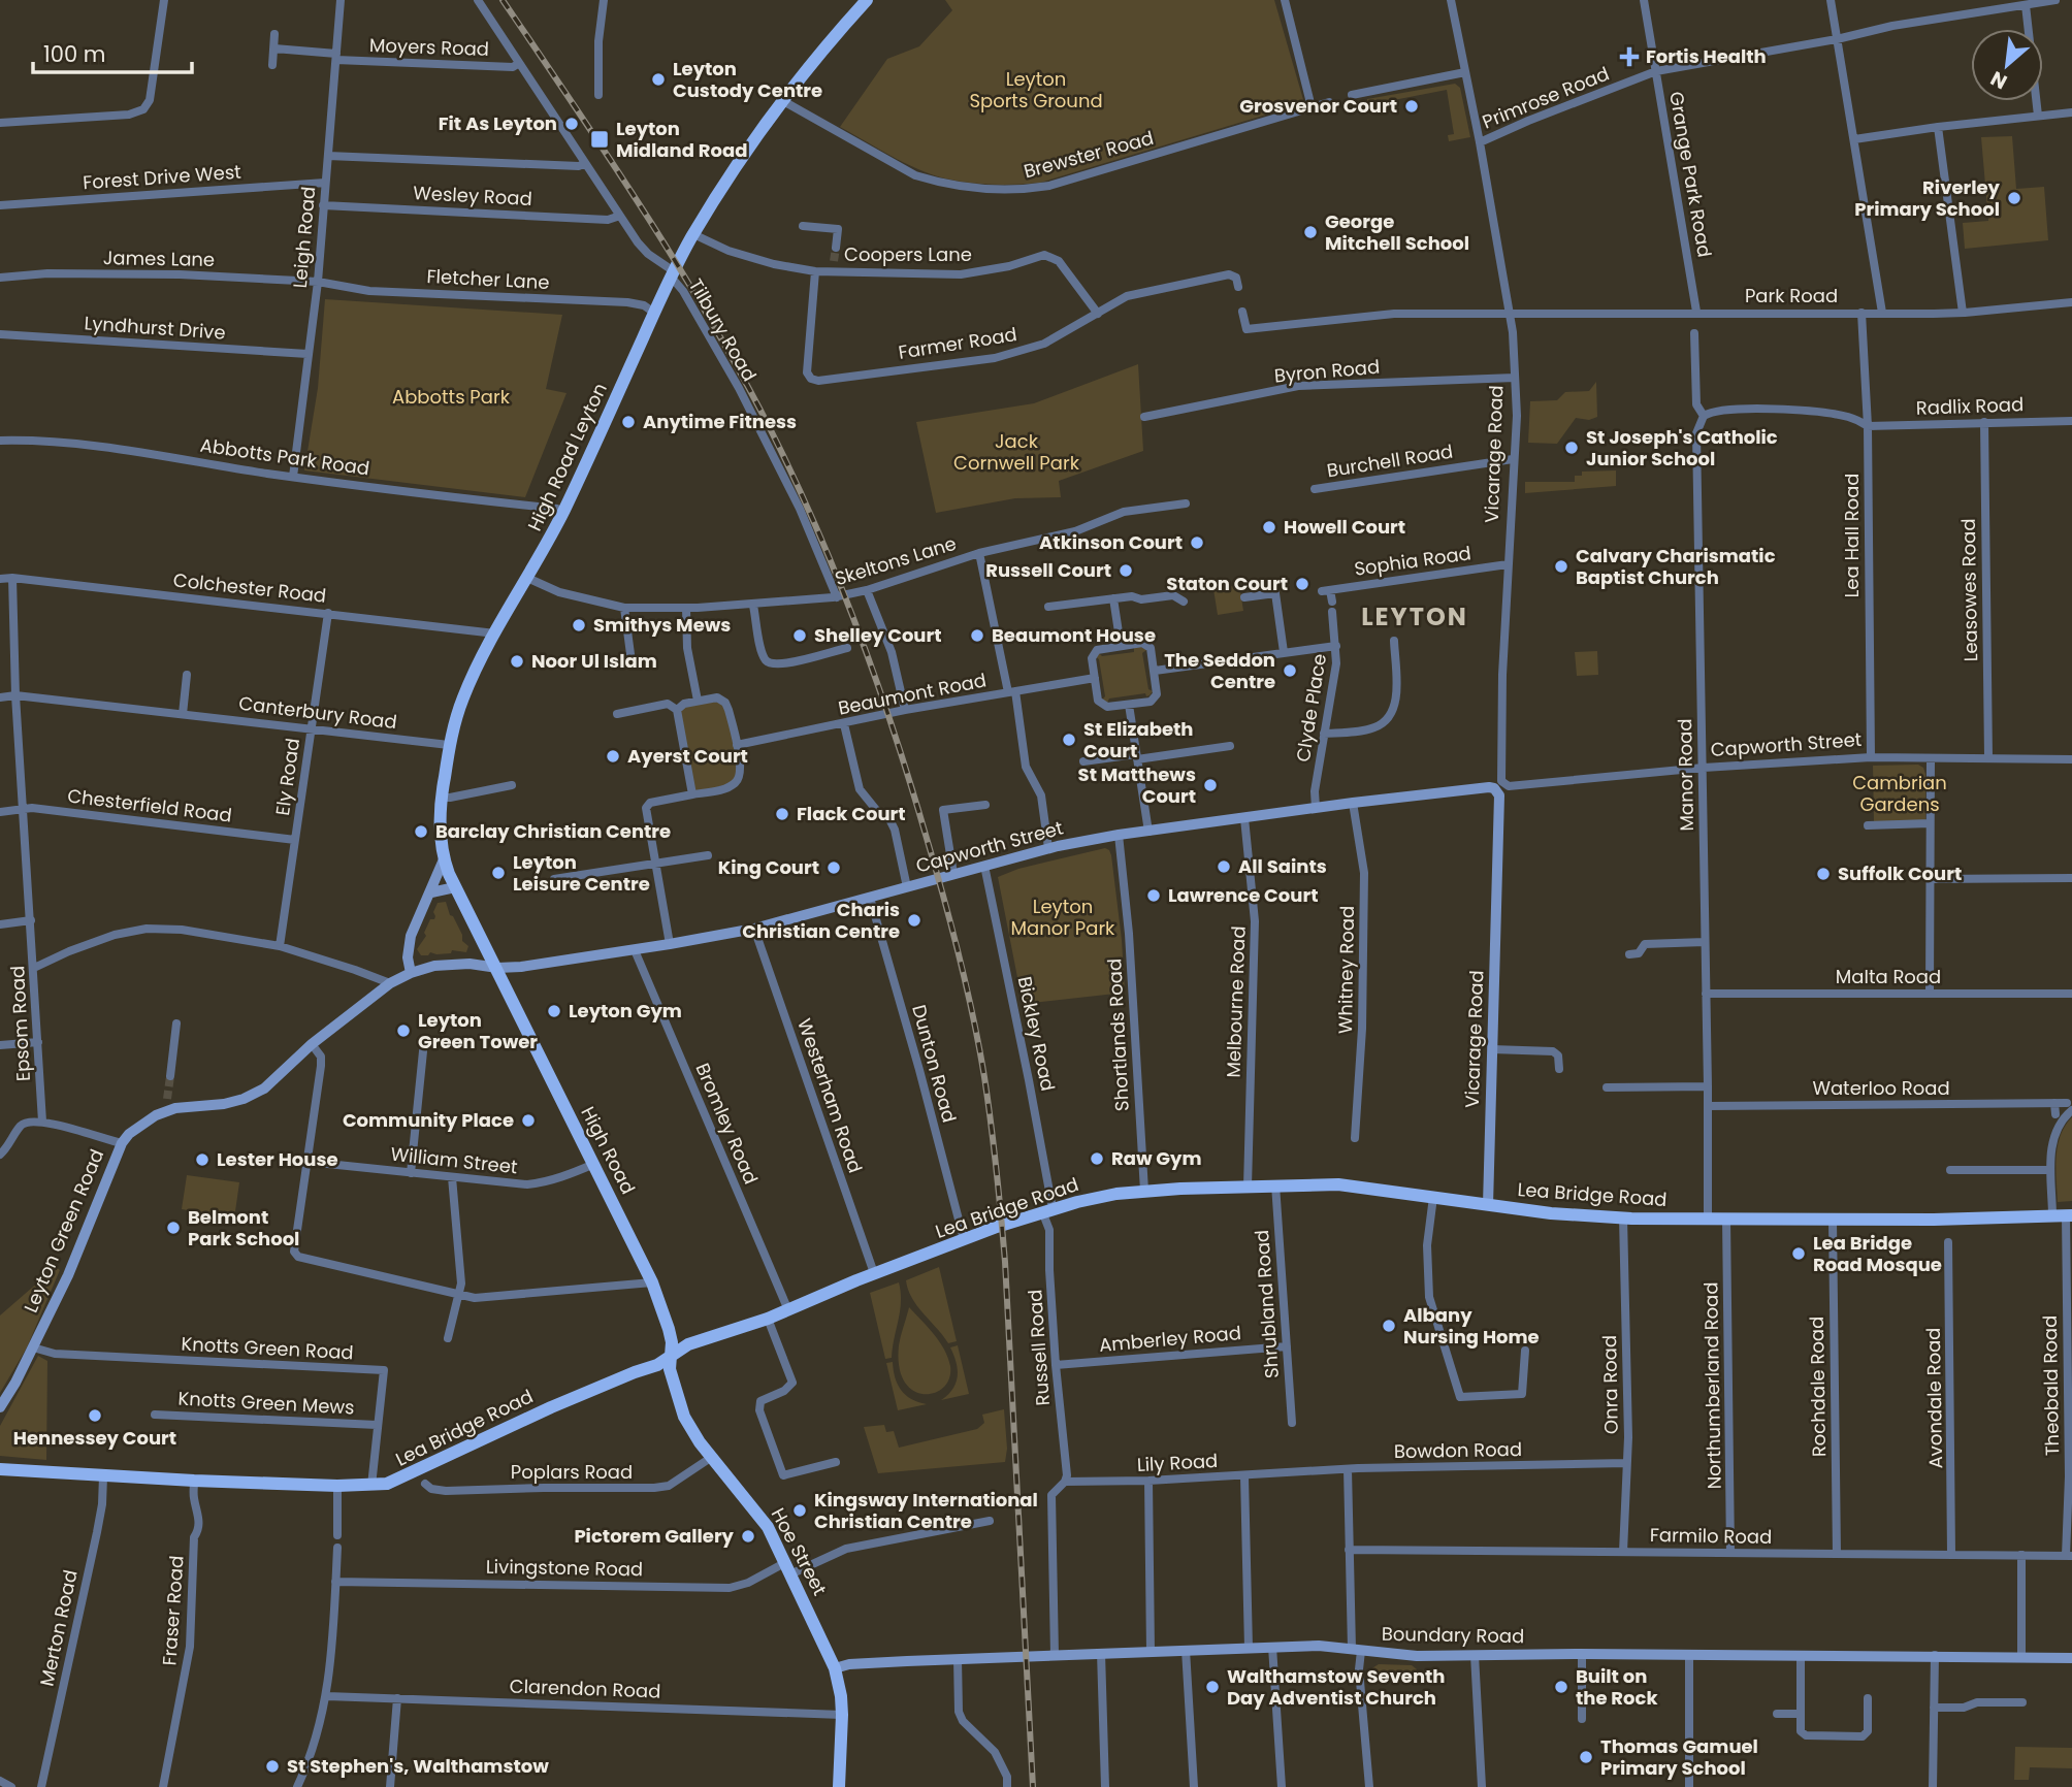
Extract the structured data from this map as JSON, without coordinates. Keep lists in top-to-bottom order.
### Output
{
  "streets": {
    "main road": [
      "High Road Leyton",
      "High Road",
      "Lea Bridge Road",
      "Hoe Street"
    ],
    "street": [
      "Moyers Road",
      "Primrose Road",
      "Brewster Road",
      "Grange Park Road",
      "Forest Drive West",
      "Wesley Road",
      "Leigh Road",
      "Coopers Lane",
      "James Lane",
      "Fletcher Lane",
      "Park Road",
      "Lyndhurst Drive",
      "Tilbury Road",
      "Farmer Road",
      "Byron Road",
      "Radlix Road",
      "Vicarage Road",
      "Abbotts Park Road",
      "Burchell Road",
      "Lea Hall Road",
      "Skeltons Lane",
      "Sophia Road",
      "Colchester Road",
      "Leasowes Road",
      "Beaumont Road",
      "Clyde Place",
      "Canterbury Road",
      "Capworth Street",
      "Manor Road",
      "Ely Road",
      "Chesterfield Road",
      "Whitney Road",
      "Malta Road",
      "Melbourne Road",
      "Epsom Road",
      "Bickley Road",
      "Shortlands Road",
      "Dunton Road",
      "Waterloo Road",
      "Westerham Road",
      "Bromley Road",
      "William Street",
      "Leyton Green Road",
      "Shrubland Road",
      "Amberley Road",
      "Russell Road",
      "Knotts Green Road",
      "Onra Road",
      "Northumberland Road",
      "Theobald Road",
      "Rochdale Road",
      "Avondale Road",
      "Knotts Green Mews",
      "Bowdon Road",
      "Lily Road",
      "Poplars Road",
      "Farmilo Road",
      "Livingstone Road",
      "Fraser Road",
      "Merton Road",
      "Boundary Road",
      "Clarendon Road"
    ]
  },
  "crossings": [
    ["Moyers Road", "Leigh Road"],
    ["Moyers Road", "Tilbury Road"],
    ["Primrose Road", "Grange Park Road"],
    ["Primrose Road", "Vicarage Road"],
    ["Brewster Road", "High Road Leyton"],
    ["Grange Park Road", "Park Road"],
    ["Forest Drive West", "Leigh Road"],
    ["Wesley Road", "Leigh Road"],
    ["Wesley Road", "Tilbury Road"],
    ["Leigh Road", "James Lane"],
    ["Leigh Road", "Fletcher Lane"],
    ["Leigh Road", "Lyndhurst Drive"],
    ["Leigh Road", "Abbotts Park Road"],
    ["Coopers Lane", "Farmer Road"],
    ["Coopers Lane", "High Road Leyton"],
    ["James Lane", "Fletcher Lane"],
    ["Fletcher Lane", "High Road Leyton"],
    ["Park Road", "Vicarage Road"],
    ["Park Road", "Lea Hall Road"],
    ["Tilbury Road", "High Road Leyton"],
    ["Tilbury Road", "Skeltons Lane"],
    ["Byron Road", "Vicarage Road"],
    ["Radlix Road", "Lea Hall Road"],
    ["Radlix Road", "Leasowes Road"],
    ["Vicarage Road", "Burchell Road"],
    ["Vicarage Road", "Sophia Road"],
    ["Vicarage Road", "Capworth Street"],
    ["Vicarage Road", "Lea Bridge Road"],
    ["Abbotts Park Road", "High Road Leyton"],
    ["High Road Leyton", "Skeltons Lane"],
    ["High Road Leyton", "Colchester Road"],
    ["High Road Leyton", "Canterbury Road"],
    ["High Road Leyton", "Capworth Street"],
    ["High Road Leyton", "High Road"],
    ["High Road Leyton", "Leyton Green Road"],
    ["Lea Hall Road", "Capworth Street"],
    ["Colchester Road", "Ely Road"],
    ["Colchester Road", "Epsom Road"],
    ["Leasowes Road", "Capworth Street"],
    ["Clyde Place", "Capworth Street"],
    ["Canterbury Road", "Ely Road"],
    ["Canterbury Road", "Epsom Road"],
    ["Capworth Street", "Manor Road"],
    ["Capworth Street", "Whitney Road"],
    ["Capworth Street", "Melbourne Road"],
    ["Capworth Street", "Bickley Road"],
    ["Capworth Street", "Shortlands Road"],
    ["Capworth Street", "Dunton Road"],
    ["Capworth Street", "Westerham Road"],
    ["Capworth Street", "Bromley Road"],
    ["Capworth Street", "High Road"],
    ["Capworth Street", "Leyton Green Road"],
    ["Manor Road", "Malta Road"],
    ["Manor Road", "Waterloo Road"],
    ["Manor Road", "Lea Bridge Road"],
    ["Ely Road", "Chesterfield Road"],
    ["Chesterfield Road", "Epsom Road"],
    ["Melbourne Road", "Lea Bridge Road"],
    ["Bickley Road", "Lea Bridge Road"],
    ["Bickley Road", "Russell Road"],
    ["Shortlands Road", "Lea Bridge Road"],
    ["Dunton Road", "Lea Bridge Road"],
    ["Waterloo Road", "Theobald Road"],
    ["Westerham Road", "Lea Bridge Road"],
    ["Bromley Road", "Lea Bridge Road"],
    ["High Road", "William Street"],
    ["High Road", "Lea Bridge Road"],
    ["High Road", "Leyton Green Road"],
    ["High Road", "Hoe Street"],
    ["Lea Bridge Road", "Shrubland Road"],
    ["Lea Bridge Road", "Russell Road"],
    ["Lea Bridge Road", "Knotts Green Road"],
    ["Lea Bridge Road", "Onra Road"],
    ["Lea Bridge Road", "Northumberland Road"],
    ["Lea Bridge Road", "Theobald Road"],
    ["Lea Bridge Road", "Rochdale Road"],
    ["Lea Bridge Road", "Hoe Street"],
    ["Lea Bridge Road", "Fraser Road"],
    ["Lea Bridge Road", "Merton Road"],
    ["Leyton Green Road", "Knotts Green Road"],
    ["Shrubland Road", "Amberley Road"],
    ["Amberley Road", "Russell Road"],
    ["Russell Road", "Lily Road"],
    ["Knotts Green Road", "Knotts Green Mews"],
    ["Onra Road", "Bowdon Road"],
    ["Onra Road", "Farmilo Road"],
    ["Northumberland Road", "Farmilo Road"],
    ["Theobald Road", "Farmilo Road"],
    ["Rochdale Road", "Farmilo Road"],
    ["Avondale Road", "Farmilo Road"],
    ["Bowdon Road", "Lily Road"],
    ["Poplars Road", "Hoe Street"],
    ["Hoe Street", "Livingstone Road"],
    ["Hoe Street", "Boundary Road"],
    ["Hoe Street", "Clarendon Road"]
  ],
  "districts": ["LEYTON"],
  "parks": [
    "Leyton Sports Ground",
    "Abbotts Park",
    "Jack Cornwell Park",
    "Cambrian Gardens",
    "Leyton Manor Park"
  ],
  "places": {
    "health": ["Fortis Health"],
    "other": [
      "Leyton Custody Centre",
      "Grosvenor Court",
      "Fit As Leyton",
      "Riverley Primary School",
      "George Mitchell School",
      "Anytime Fitness",
      "St Joseph's Catholic Junior School",
      "Howell Court",
      "Atkinson Court",
      "Calvary Charismatic Baptist Church",
      "Russell Court",
      "Staton Court",
      "Smithys Mews",
      "Shelley Court",
      "Beaumont House",
      "Noor Ul Islam",
      "The Seddon Centre",
      "St Elizabeth Court",
      "Ayerst Court",
      "St Matthews Court",
      "Flack Court",
      "Barclay Christian Centre",
      "All Saints",
      "King Court",
      "Leyton Leisure Centre",
      "Suffolk Court",
      "Lawrence Court",
      "Charis Christian Centre",
      "Leyton Gym",
      "Leyton Green Tower",
      "Community Place",
      "Raw Gym",
      "Lester House",
      "Belmont Park School",
      "Lea Bridge Road Mosque",
      "Albany Nursing Home",
      "Hennessey Court",
      "Kingsway International Christian Centre",
      "Pictorem Gallery",
      "Walthamstow Seventh Day Adventist Church",
      "Built on the Rock",
      "Thomas Gamuel Primary School",
      "St Stephen's, Walthamstow"
    ],
    "transit": ["Leyton Midland Road"]
  },
  "scale_bar": "100 m",
  "north": "bottom left"
}
